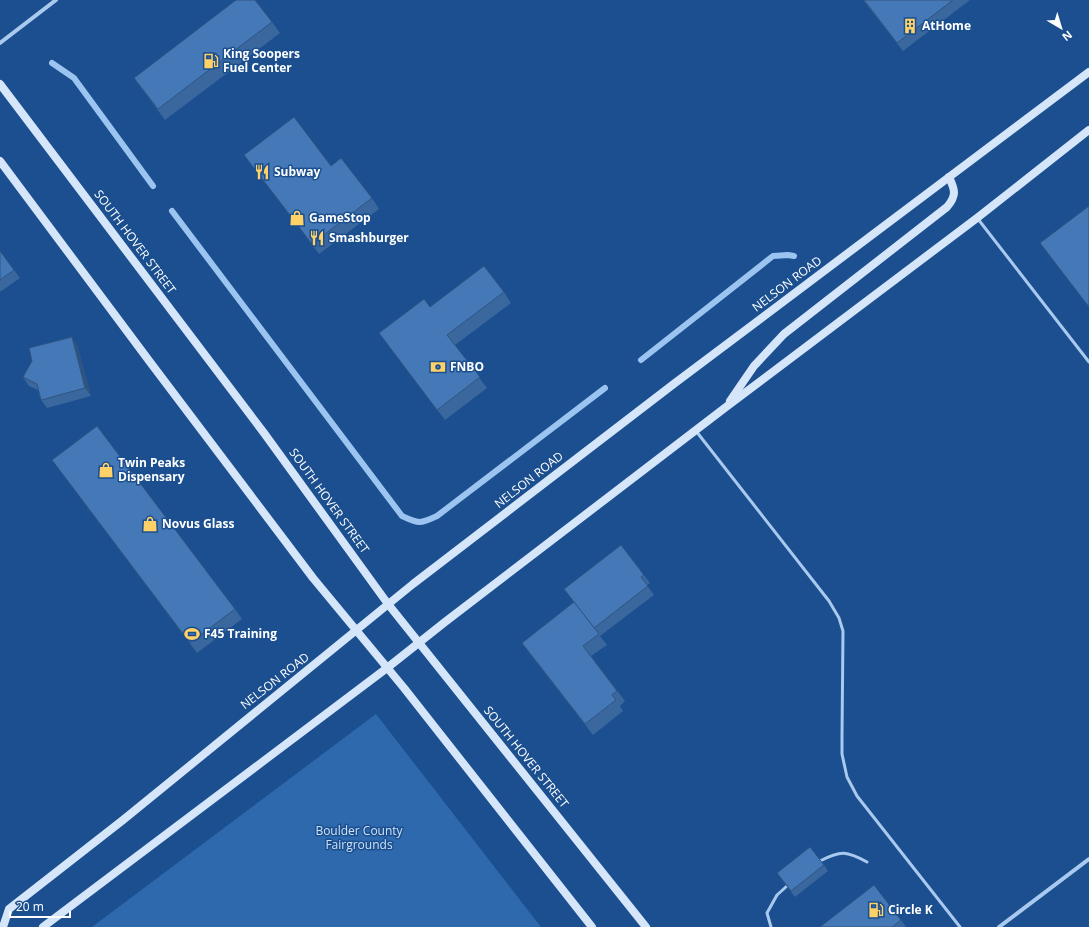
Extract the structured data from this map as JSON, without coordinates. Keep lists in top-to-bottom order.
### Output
{
  "streets": {
    "main road": ["SOUTH HOVER STREET", "NELSON ROAD"]
  },
  "crossings": [
    ["SOUTH HOVER STREET", "NELSON ROAD"]
  ],
  "parks": ["Boulder County Fairgrounds"],
  "places": {
    "building": ["AtHome"],
    "fuel station": ["King Soopers Fuel Center", "Circle K"],
    "restaurant": ["Subway", "Smashburger"],
    "shop": ["GameStop", "Twin Peaks Dispensary", "Novus Glass"],
    "bank": ["FNBO"],
    "sports": ["F45 Training"]
  },
  "scale_bar": "20 m",
  "north": "bottom right"
}
